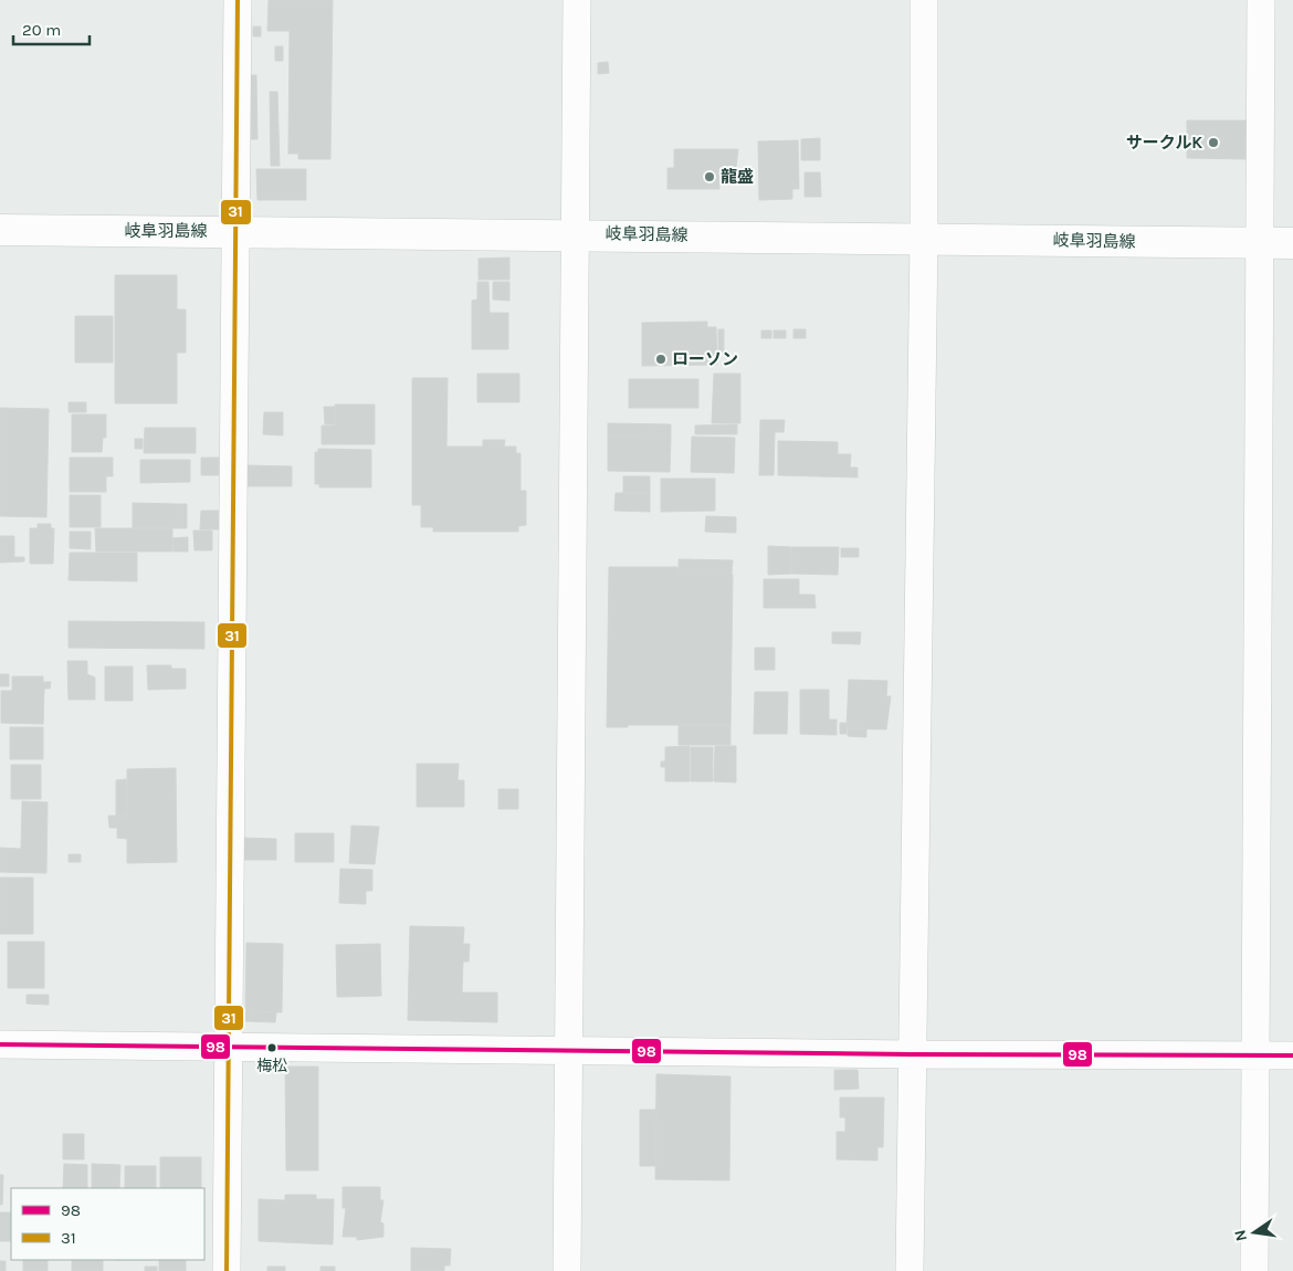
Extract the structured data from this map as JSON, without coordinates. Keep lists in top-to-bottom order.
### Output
{
  "streets": {
    "main road": ["岐阜羽島線"]
  },
  "places": [
    "サークルK",
    "龍盛",
    "ローソン",
    "梅松"
  ],
  "lines": ["transit line 31", "transit line 98"],
  "legend": ["98", "31"],
  "scale_bar": "20 m",
  "north": "left"
}
